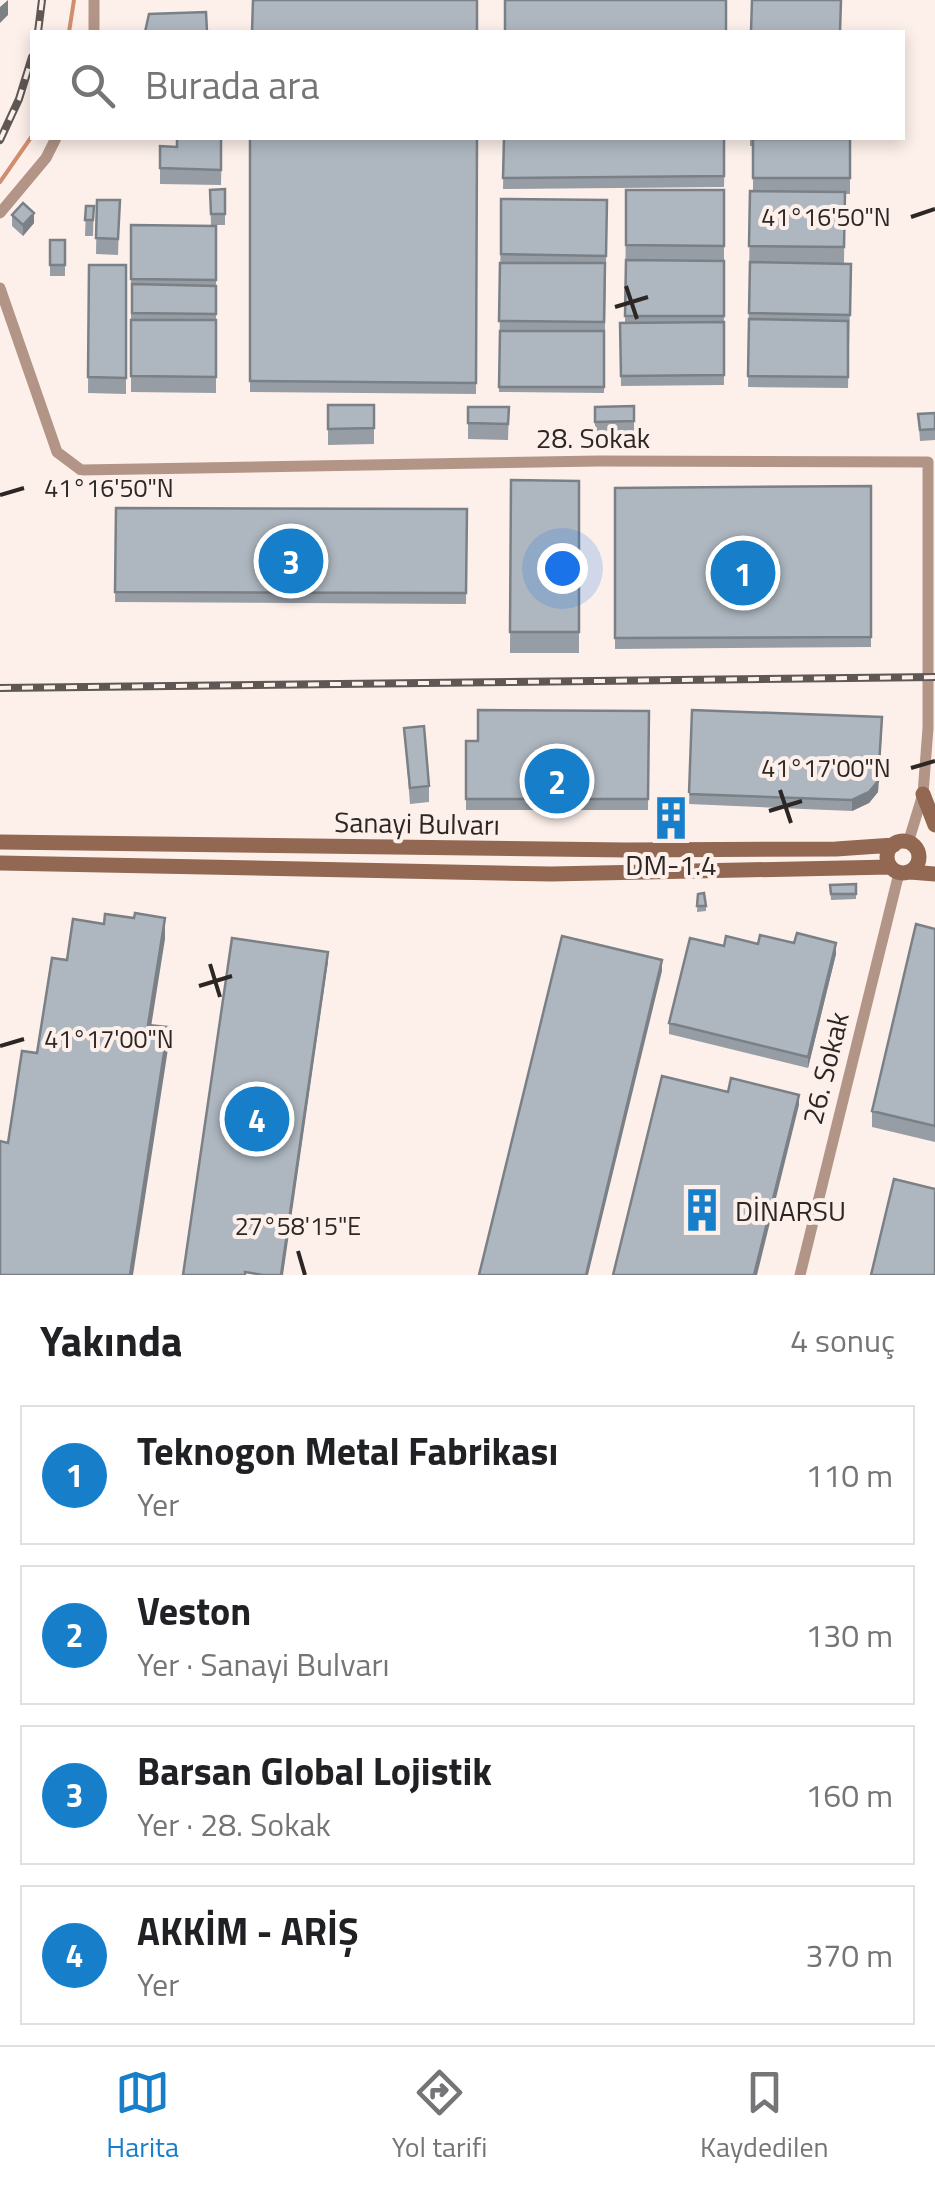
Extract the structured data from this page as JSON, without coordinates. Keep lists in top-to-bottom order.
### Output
{
  "streets": {
    "main road": ["Sanayi Bulvarı"],
    "street": ["28. Sokak", "26. Sokak"]
  },
  "crossings": [
    ["28. Sokak", "Sanayi Bulvarı"],
    ["Sanayi Bulvarı", "26. Sokak"]
  ],
  "places": {
    "building": ["DM-1.4", "DİNARSU"]
  },
  "page": {
    "search": "Burada ara",
    "pins": [
      "3",
      "1",
      "2",
      "4"
    ],
    "heading": ["Yakında", "4 sonuç"],
    "list": [
      {
        "mark": "1",
        "name": "Teknogon Metal Fabrikası",
        "note": "Yer",
        "value": "110 m"
      },
      {
        "mark": "2",
        "name": "Veston",
        "note": "Yer · Sanayi Bulvarı",
        "value": "130 m"
      },
      {
        "mark": "3",
        "name": "Barsan Global Lojistik",
        "note": "Yer · 28. Sokak",
        "value": "160 m"
      },
      {
        "mark": "4",
        "name": "AKKİM - ARİŞ",
        "note": "Yer",
        "value": "370 m"
      }
    ],
    "nav": ["Harita", "Yol tarifi", "Kaydedilen"]
  },
  "coordinates": ["41°16'50\"N", "41°17'00\"N", "27°58'15\"E"]
}
